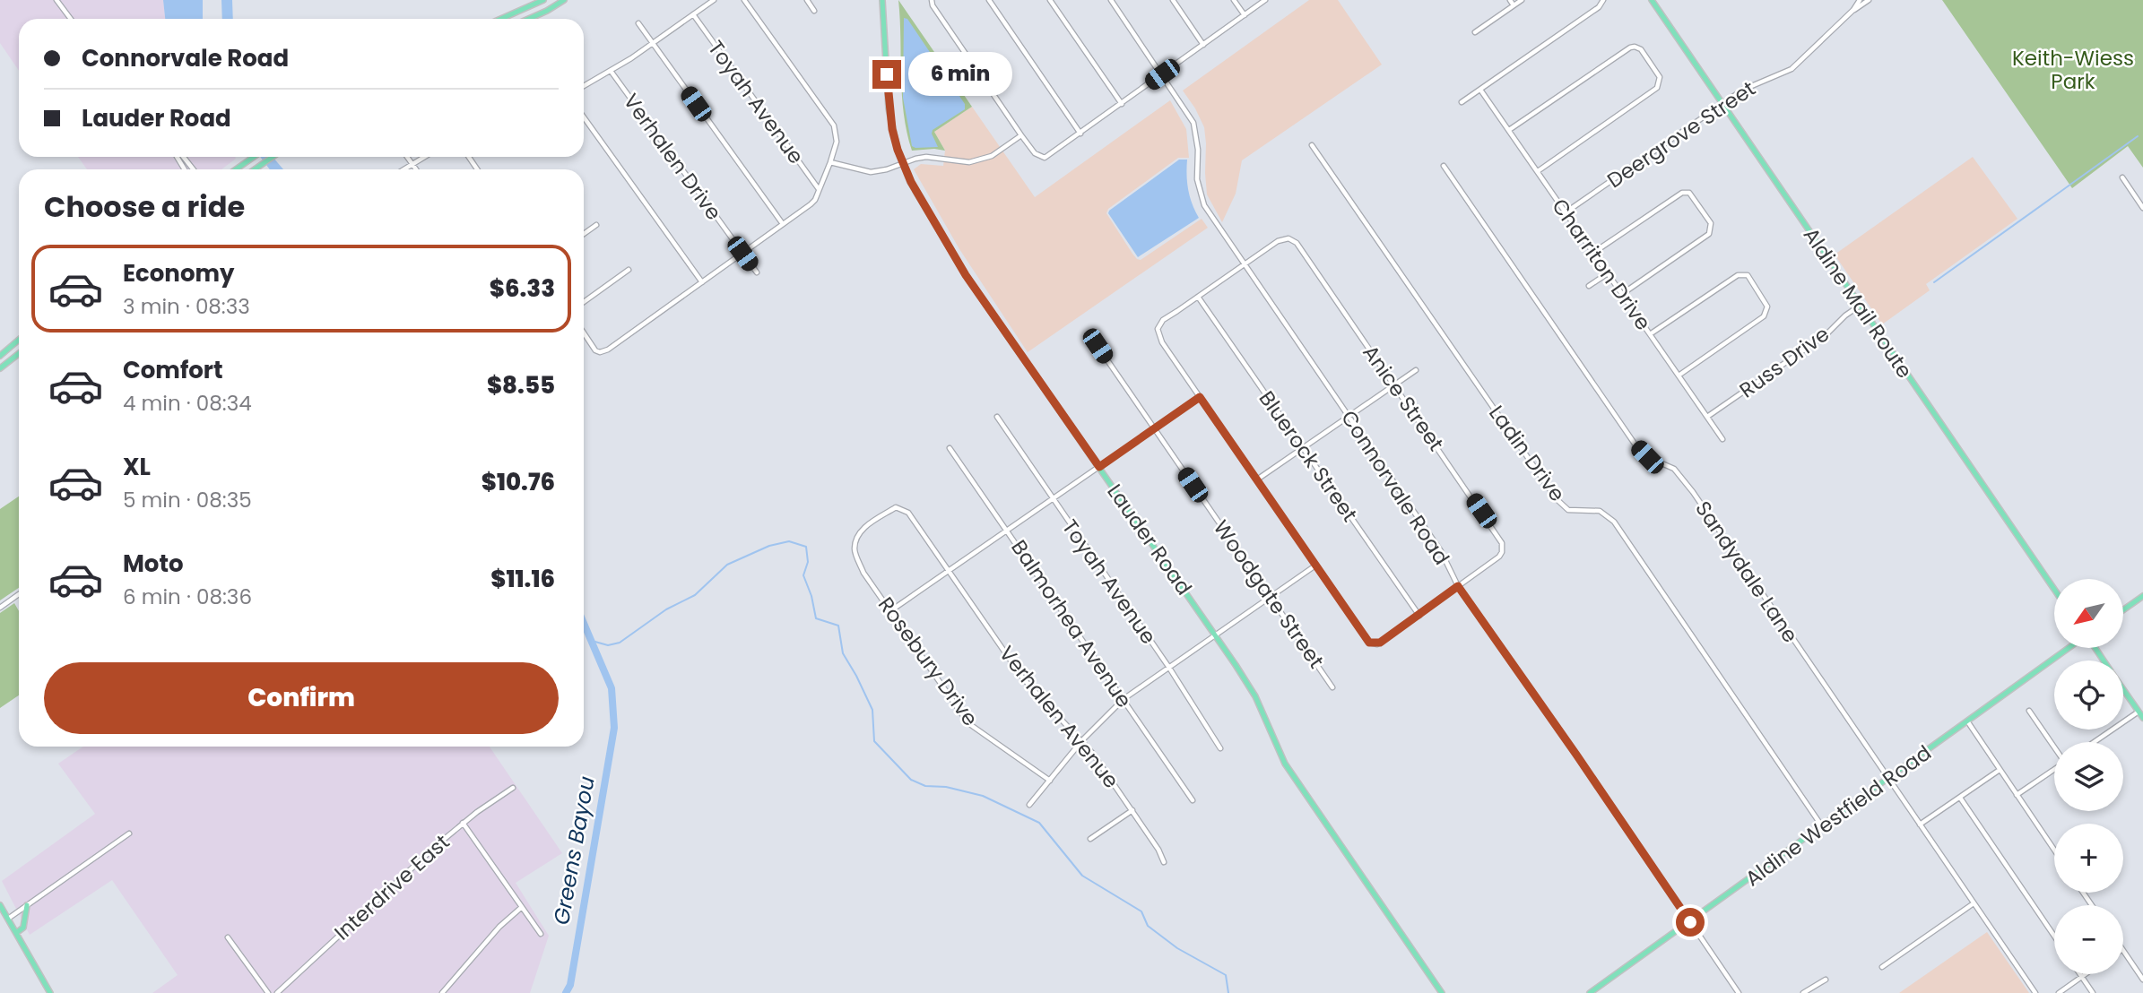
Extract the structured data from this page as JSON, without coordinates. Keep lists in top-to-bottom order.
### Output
{
  "streets": {
    "main road": ["Aldine Mail Route", "Lauder Road", "Aldine Westfield Road"],
    "street": [
      "Toyah Avenue",
      "Deergrove Street",
      "Verhalen Drive",
      "Charriton Drive",
      "Russ Drive",
      "Anice Street",
      "Ladin Drive",
      "Bluerock Street",
      "Connorvale Road",
      "Sandydale Lane",
      "Woodgate Street",
      "Balmorhea Avenue",
      "Rosebury Drive",
      "Verhalen Avenue",
      "Interdrive East"
    ]
  },
  "crossings": [
    ["Deergrove Street", "Charriton Drive"],
    ["Deergrove Street", "Aldine Mail Route"],
    ["Charriton Drive", "Russ Drive"],
    ["Aldine Mail Route", "Russ Drive"],
    ["Anice Street", "Connorvale Road"],
    ["Ladin Drive", "Aldine Westfield Road"],
    ["Connorvale Road", "Aldine Westfield Road"],
    ["Sandydale Lane", "Aldine Westfield Road"],
    ["Rosebury Drive", "Verhalen Avenue"]
  ],
  "water": ["Greens Bayou"],
  "parks": ["Keith-Wiess Park"],
  "north": "bottom left",
  "page": {
    "banner": ["Connorvale Road", "Lauder Road"],
    "bubble": "6 min",
    "heading": "Choose a ride",
    "list": [
      {
        "name": "Economy",
        "note": "3 min · 08:33",
        "value": "$6.33"
      },
      {
        "name": "Comfort",
        "note": "4 min · 08:34",
        "value": "$8.55"
      },
      {
        "name": "XL",
        "note": "5 min · 08:35",
        "value": "$10.76"
      },
      {
        "name": "Moto",
        "note": "6 min · 08:36",
        "value": "$11.16"
      }
    ],
    "map_buttons": ["+", "−"],
    "buttons": "Confirm"
  }
}
